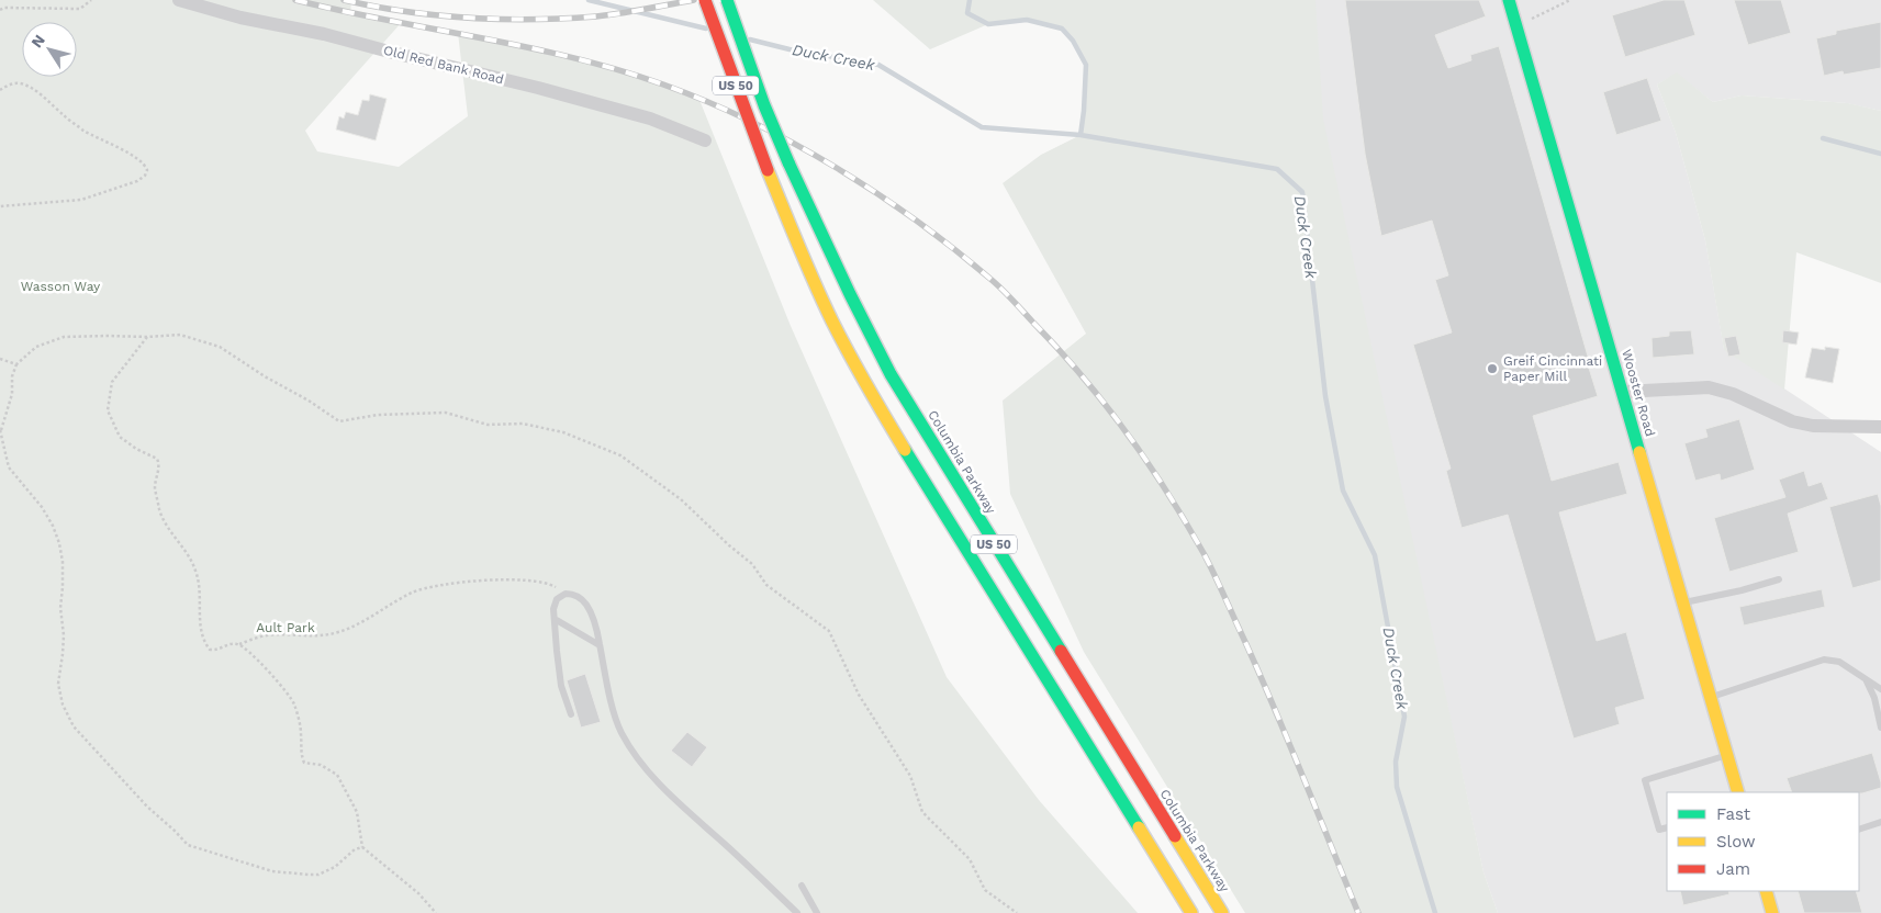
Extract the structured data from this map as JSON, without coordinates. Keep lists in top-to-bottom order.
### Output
{
  "streets": {
    "main road": ["US 50", "Wooster Road", "Columbia Parkway"],
    "street": ["Old Red Bank Road"]
  },
  "water": ["Duck Creek"],
  "parks": ["Wasson Way", "Ault Park"],
  "places": ["Greif Cincinnati Paper Mill"],
  "legend": ["Fast", "Slow", "Jam"],
  "north": "top left"
}
